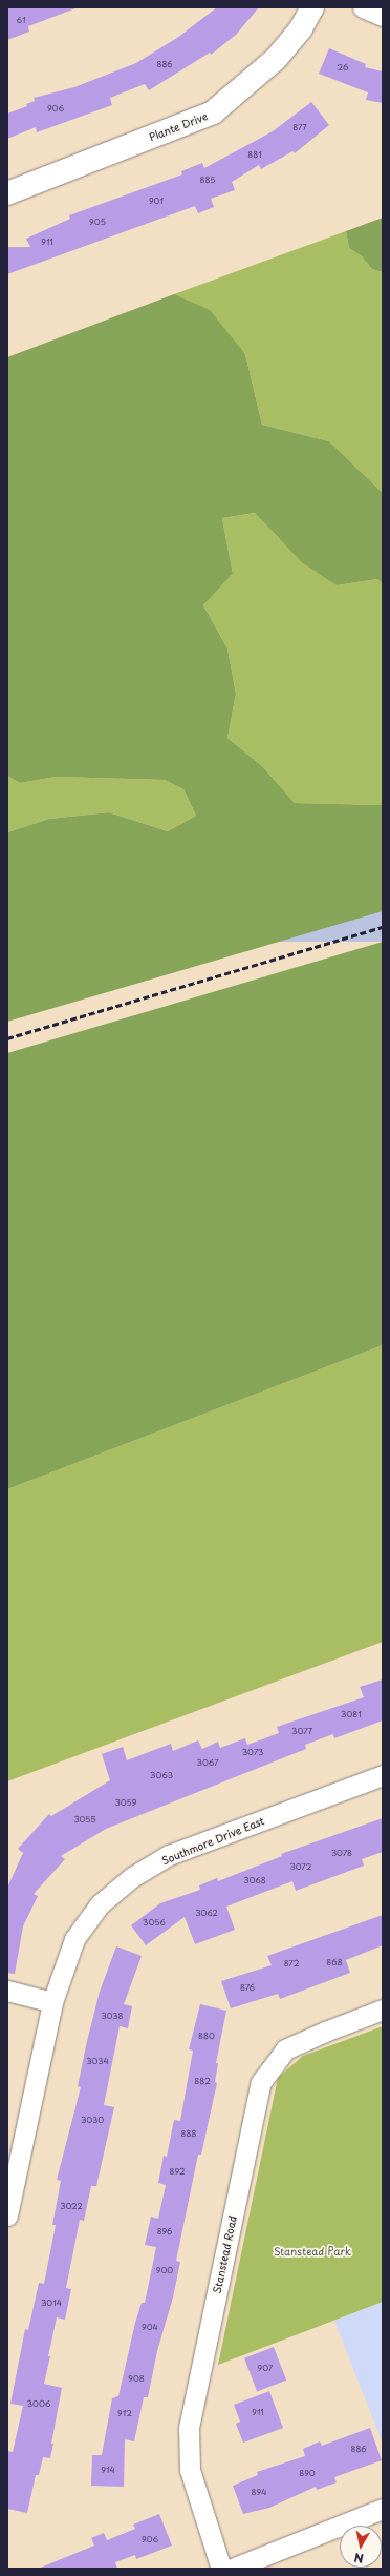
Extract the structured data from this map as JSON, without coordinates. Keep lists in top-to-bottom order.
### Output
{
  "streets": {
    "street": ["Plante Drive", "Southmore Drive East", "Stanstead Road"]
  },
  "parks": ["Stanstead Park"],
  "house_numbers": [
    "61",
    "886",
    "26",
    "906",
    "877",
    "881",
    "885",
    "901",
    "905",
    "911",
    "3081",
    "3077",
    "3073",
    "3067",
    "3063",
    "3059",
    "3055",
    "3078",
    "3072",
    "3068",
    "3062",
    "3056",
    "868",
    "872",
    "876",
    "3038",
    "880",
    "3034",
    "882",
    "3030",
    "888",
    "892",
    "3022",
    "896",
    "900",
    "3014",
    "904",
    "907",
    "908",
    "3006",
    "911",
    "912",
    "886",
    "914",
    "890",
    "894",
    "906"
  ],
  "north": "bottom"
}
